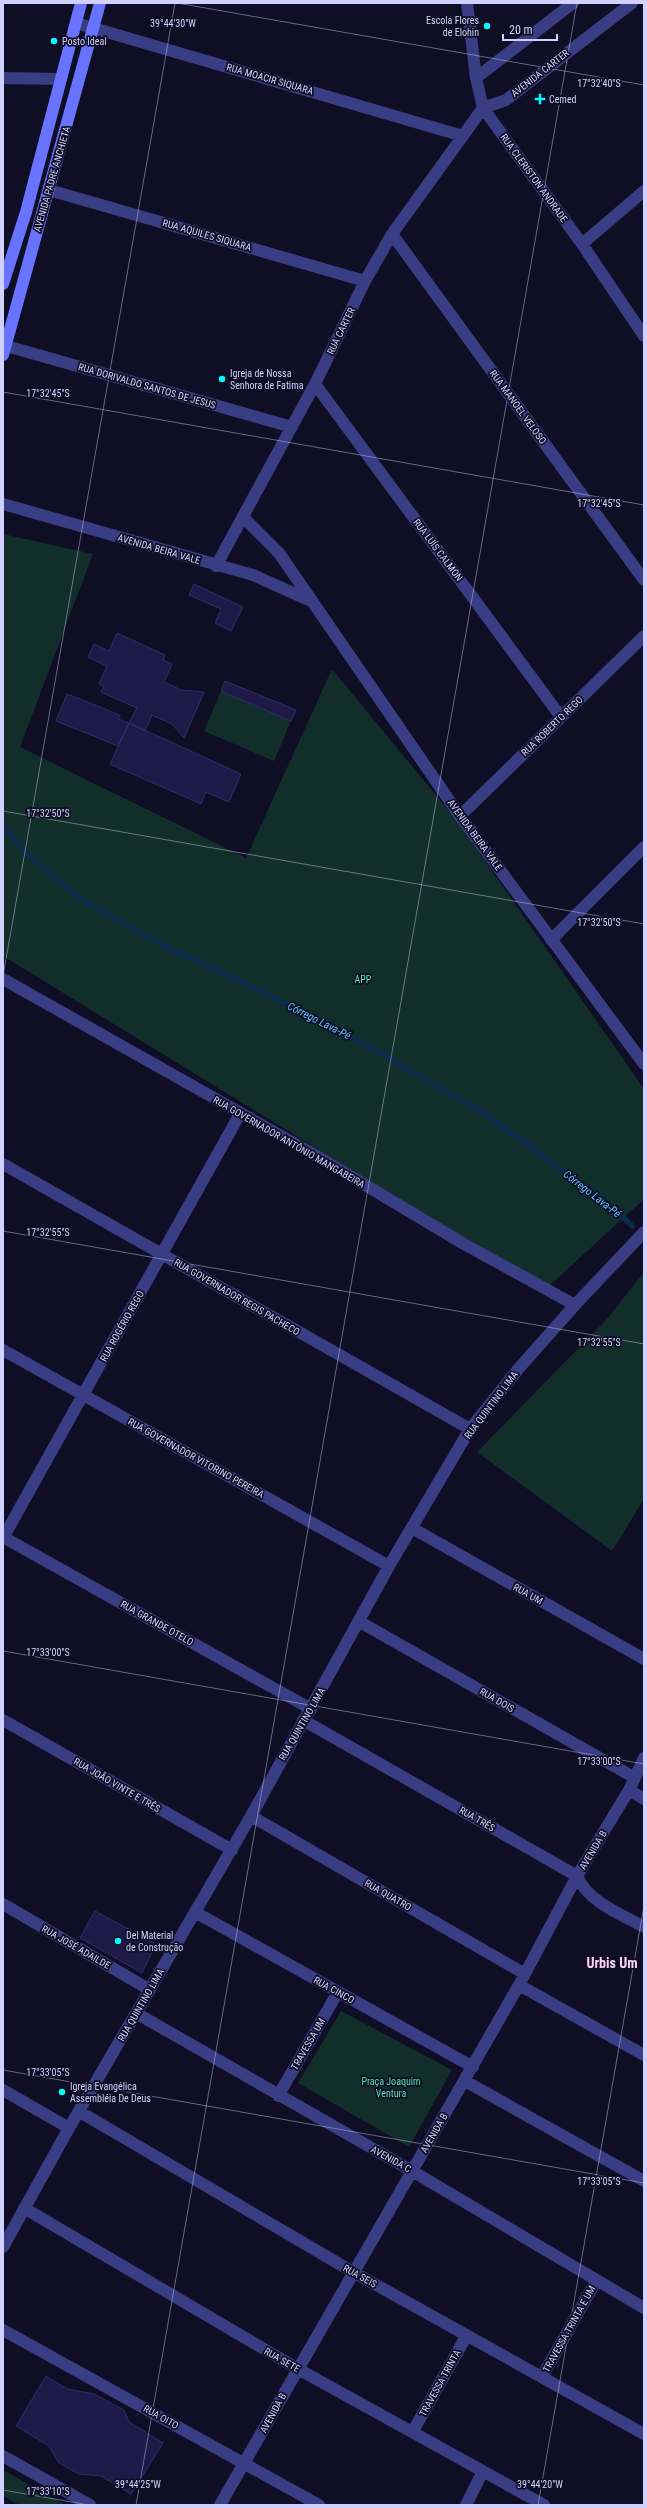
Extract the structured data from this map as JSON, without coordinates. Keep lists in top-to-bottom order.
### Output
{
  "streets": {
    "street": [
      "AVENIDA CARTER",
      "RUA MOACIR SIQUARA",
      "RUA CLERISTON ANDRADE",
      "AVENIDA PADRE ANCHIETA",
      "RUA AQUILES SIQUARA",
      "RUA CARTER",
      "RUA DORIVALDO SANTOS DE JESUS",
      "RUA MANOEL VELOSO",
      "AVENIDA BEIRA VALE",
      "RUA LUÍS CALMON",
      "RUA ROBERTO REGO",
      "RUA GOVERNADOR ANTÔNIO MANGABEIRA",
      "RUA GOVERNADOR REGIS PACHECO",
      "RUA ROGÉRIO REGO",
      "RUA QUINTINO LIMA",
      "RUA GOVERNADOR VITORINO PEREIRA",
      "RUA UM",
      "RUA GRANDE OTELO",
      "RUA DOIS",
      "RUA JOÃO VINTE E TRÊS",
      "RUA TRÊS",
      "AVENIDA B",
      "RUA QUATRO",
      "RUA JOSÉ ADAILDE",
      "RUA CINCO",
      "TRAVESSA UM",
      "AVENIDA C",
      "RUA SEIS",
      "TRAVESSA TRINTA E UM",
      "RUA SETE",
      "TRAVESSA TRINTA",
      "RUA OITO"
    ]
  },
  "crossings": [
    ["AVENIDA CARTER", "RUA CLERISTON ANDRADE"],
    ["AVENIDA CARTER", "RUA CARTER"],
    ["RUA MOACIR SIQUARA", "AVENIDA PADRE ANCHIETA"],
    ["RUA MOACIR SIQUARA", "RUA CARTER"],
    ["RUA CLERISTON ANDRADE", "RUA CARTER"],
    ["AVENIDA PADRE ANCHIETA", "RUA AQUILES SIQUARA"],
    ["AVENIDA PADRE ANCHIETA", "RUA DORIVALDO SANTOS DE JESUS"],
    ["RUA AQUILES SIQUARA", "RUA CARTER"],
    ["RUA CARTER", "RUA DORIVALDO SANTOS DE JESUS"],
    ["RUA CARTER", "RUA MANOEL VELOSO"],
    ["RUA CARTER", "AVENIDA BEIRA VALE"],
    ["RUA CARTER", "RUA LUÍS CALMON"],
    ["AVENIDA BEIRA VALE", "RUA ROBERTO REGO"],
    ["RUA LUÍS CALMON", "RUA ROBERTO REGO"],
    ["RUA GOVERNADOR ANTÔNIO MANGABEIRA", "RUA ROGÉRIO REGO"],
    ["RUA GOVERNADOR ANTÔNIO MANGABEIRA", "RUA QUINTINO LIMA"],
    ["RUA GOVERNADOR REGIS PACHECO", "RUA ROGÉRIO REGO"],
    ["RUA GOVERNADOR REGIS PACHECO", "RUA QUINTINO LIMA"],
    ["RUA ROGÉRIO REGO", "RUA GOVERNADOR VITORINO PEREIRA"],
    ["RUA ROGÉRIO REGO", "RUA GRANDE OTELO"],
    ["RUA QUINTINO LIMA", "RUA GOVERNADOR VITORINO PEREIRA"],
    ["RUA QUINTINO LIMA", "RUA UM"],
    ["RUA QUINTINO LIMA", "RUA GRANDE OTELO"],
    ["RUA QUINTINO LIMA", "RUA DOIS"],
    ["RUA QUINTINO LIMA", "RUA JOÃO VINTE E TRÊS"],
    ["RUA QUINTINO LIMA", "RUA TRÊS"],
    ["RUA QUINTINO LIMA", "RUA QUATRO"],
    ["RUA QUINTINO LIMA", "RUA JOSÉ ADAILDE"],
    ["RUA QUINTINO LIMA", "RUA CINCO"],
    ["RUA QUINTINO LIMA", "AVENIDA C"],
    ["RUA QUINTINO LIMA", "RUA SEIS"],
    ["RUA QUINTINO LIMA", "RUA SETE"],
    ["RUA DOIS", "AVENIDA B"],
    ["RUA TRÊS", "AVENIDA B"],
    ["AVENIDA B", "RUA QUATRO"],
    ["AVENIDA B", "RUA CINCO"],
    ["AVENIDA B", "AVENIDA C"],
    ["AVENIDA B", "RUA SEIS"],
    ["AVENIDA B", "RUA SETE"],
    ["AVENIDA B", "RUA OITO"],
    ["RUA CINCO", "TRAVESSA UM"],
    ["TRAVESSA UM", "AVENIDA C"],
    ["AVENIDA C", "TRAVESSA TRINTA E UM"],
    ["RUA SEIS", "TRAVESSA TRINTA E UM"],
    ["RUA SEIS", "TRAVESSA TRINTA"],
    ["RUA SETE", "TRAVESSA TRINTA"]
  ],
  "districts": ["Urbis Um"],
  "water": ["Córrego Lava-Pé"],
  "parks": ["APP", "Praça Joaquim Ventura"],
  "places": {
    "other": [
      "Escola Flores de Elohin",
      "Posto Ideal",
      "Igreja de Nossa Senhora de Fatima",
      "Del Material de Construção",
      "Igreja Evangélica Assembléia De Deus"
    ],
    "health": ["Cemed"]
  },
  "scale_bar": "20 m",
  "coordinates": [
    "39°44'30\"W",
    "17°32'40\"S",
    "17°32'45\"S",
    "17°32'50\"S",
    "17°32'55\"S",
    "17°33'00\"S",
    "17°33'05\"S",
    "39°44'25\"W",
    "39°44'20\"W",
    "17°33'10\"S"
  ]
}
